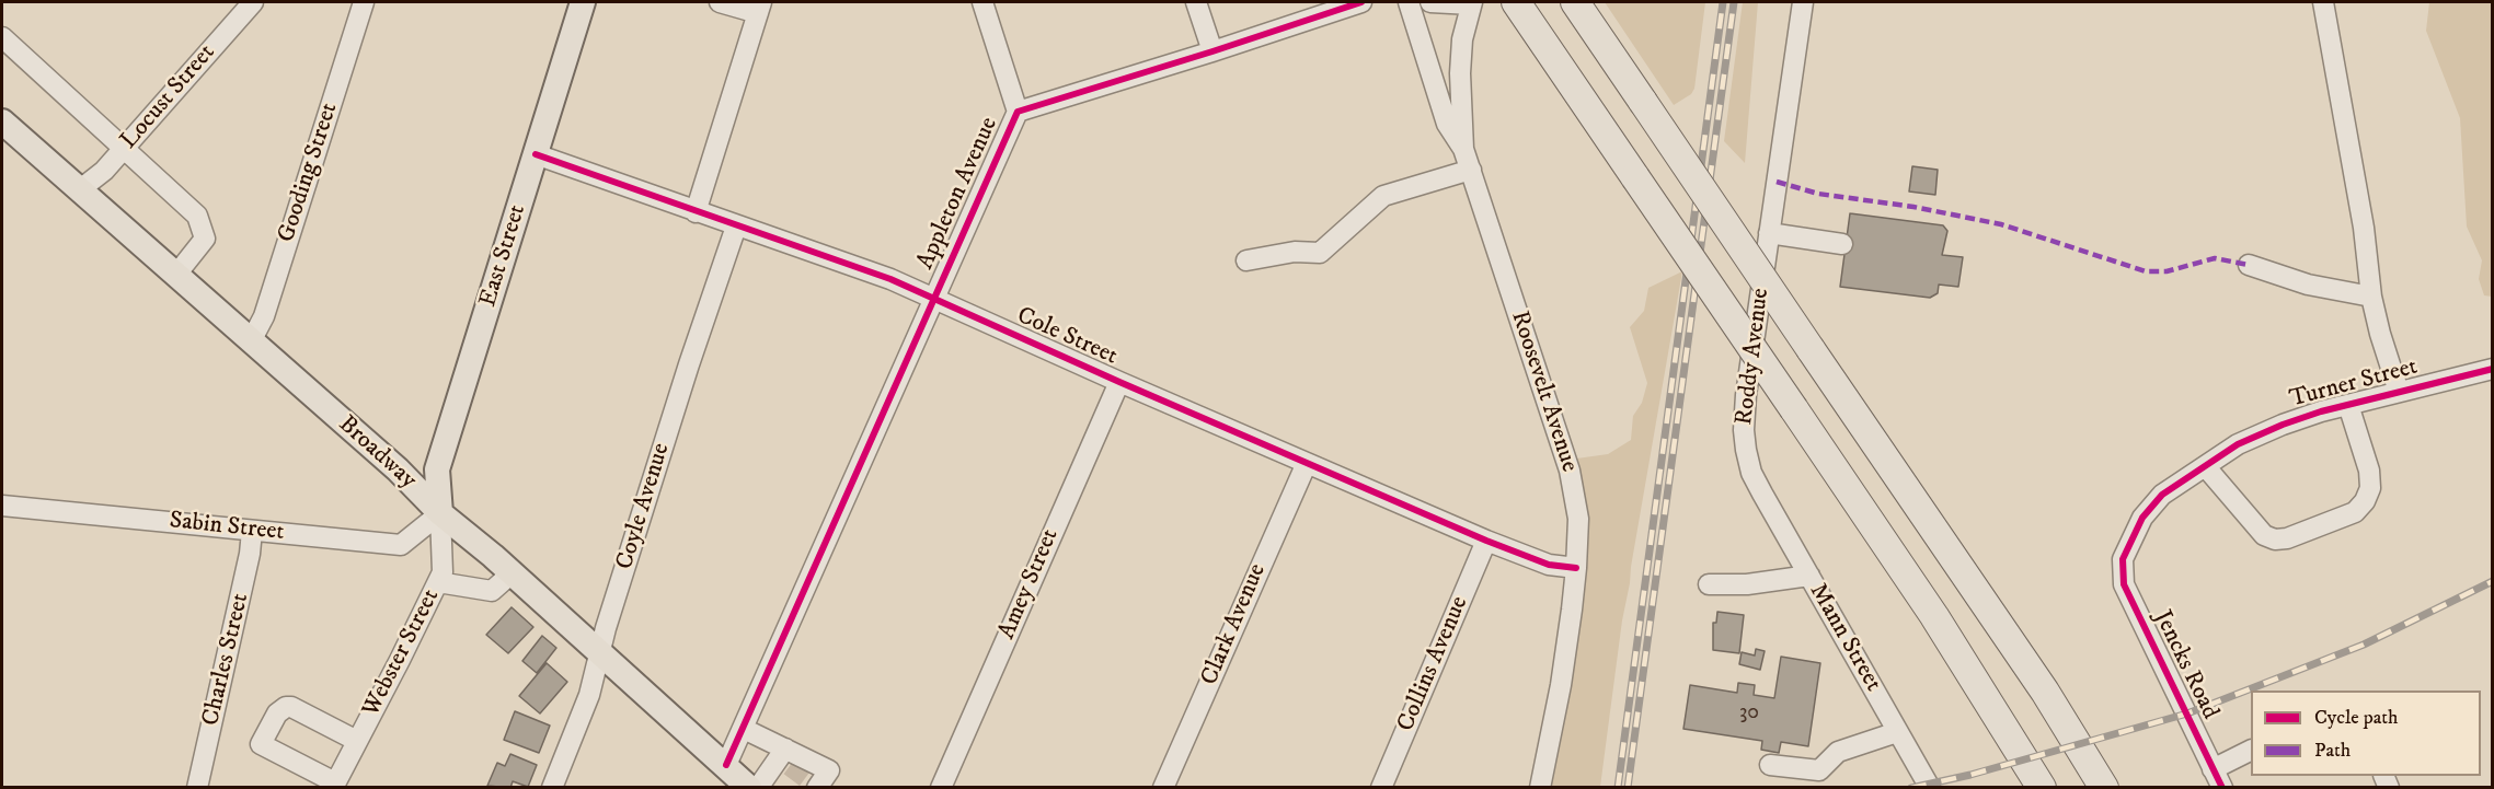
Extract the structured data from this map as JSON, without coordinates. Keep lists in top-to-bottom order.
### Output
{
  "streets": {
    "main road": ["East Street", "Broadway"],
    "street": [
      "Locust Street",
      "Gooding Street",
      "Appleton Avenue",
      "Cole Street",
      "Roddy Avenue",
      "Turner Street",
      "Roosevelt Avenue",
      "Coyle Avenue",
      "Sabin Street",
      "Amey Street",
      "Clark Avenue",
      "Mann Street",
      "Webster Street",
      "Charles Street",
      "Collins Avenue",
      "Jencks Road"
    ]
  },
  "crossings": [
    ["Locust Street", "Broadway"],
    ["Gooding Street", "Broadway"],
    ["Appleton Avenue", "Cole Street"],
    ["Appleton Avenue", "Broadway"],
    ["East Street", "Cole Street"],
    ["East Street", "Broadway"],
    ["East Street", "Sabin Street"],
    ["East Street", "Webster Street"],
    ["Cole Street", "Roosevelt Avenue"],
    ["Cole Street", "Coyle Avenue"],
    ["Cole Street", "Amey Street"],
    ["Cole Street", "Clark Avenue"],
    ["Cole Street", "Collins Avenue"],
    ["Roddy Avenue", "Mann Street"],
    ["Turner Street", "Jencks Road"],
    ["Broadway", "Coyle Avenue"],
    ["Broadway", "Sabin Street"],
    ["Broadway", "Webster Street"],
    ["Sabin Street", "Webster Street"],
    ["Sabin Street", "Charles Street"]
  ],
  "house_numbers": ["30"],
  "legend": ["Cycle path", "Path"]
}
